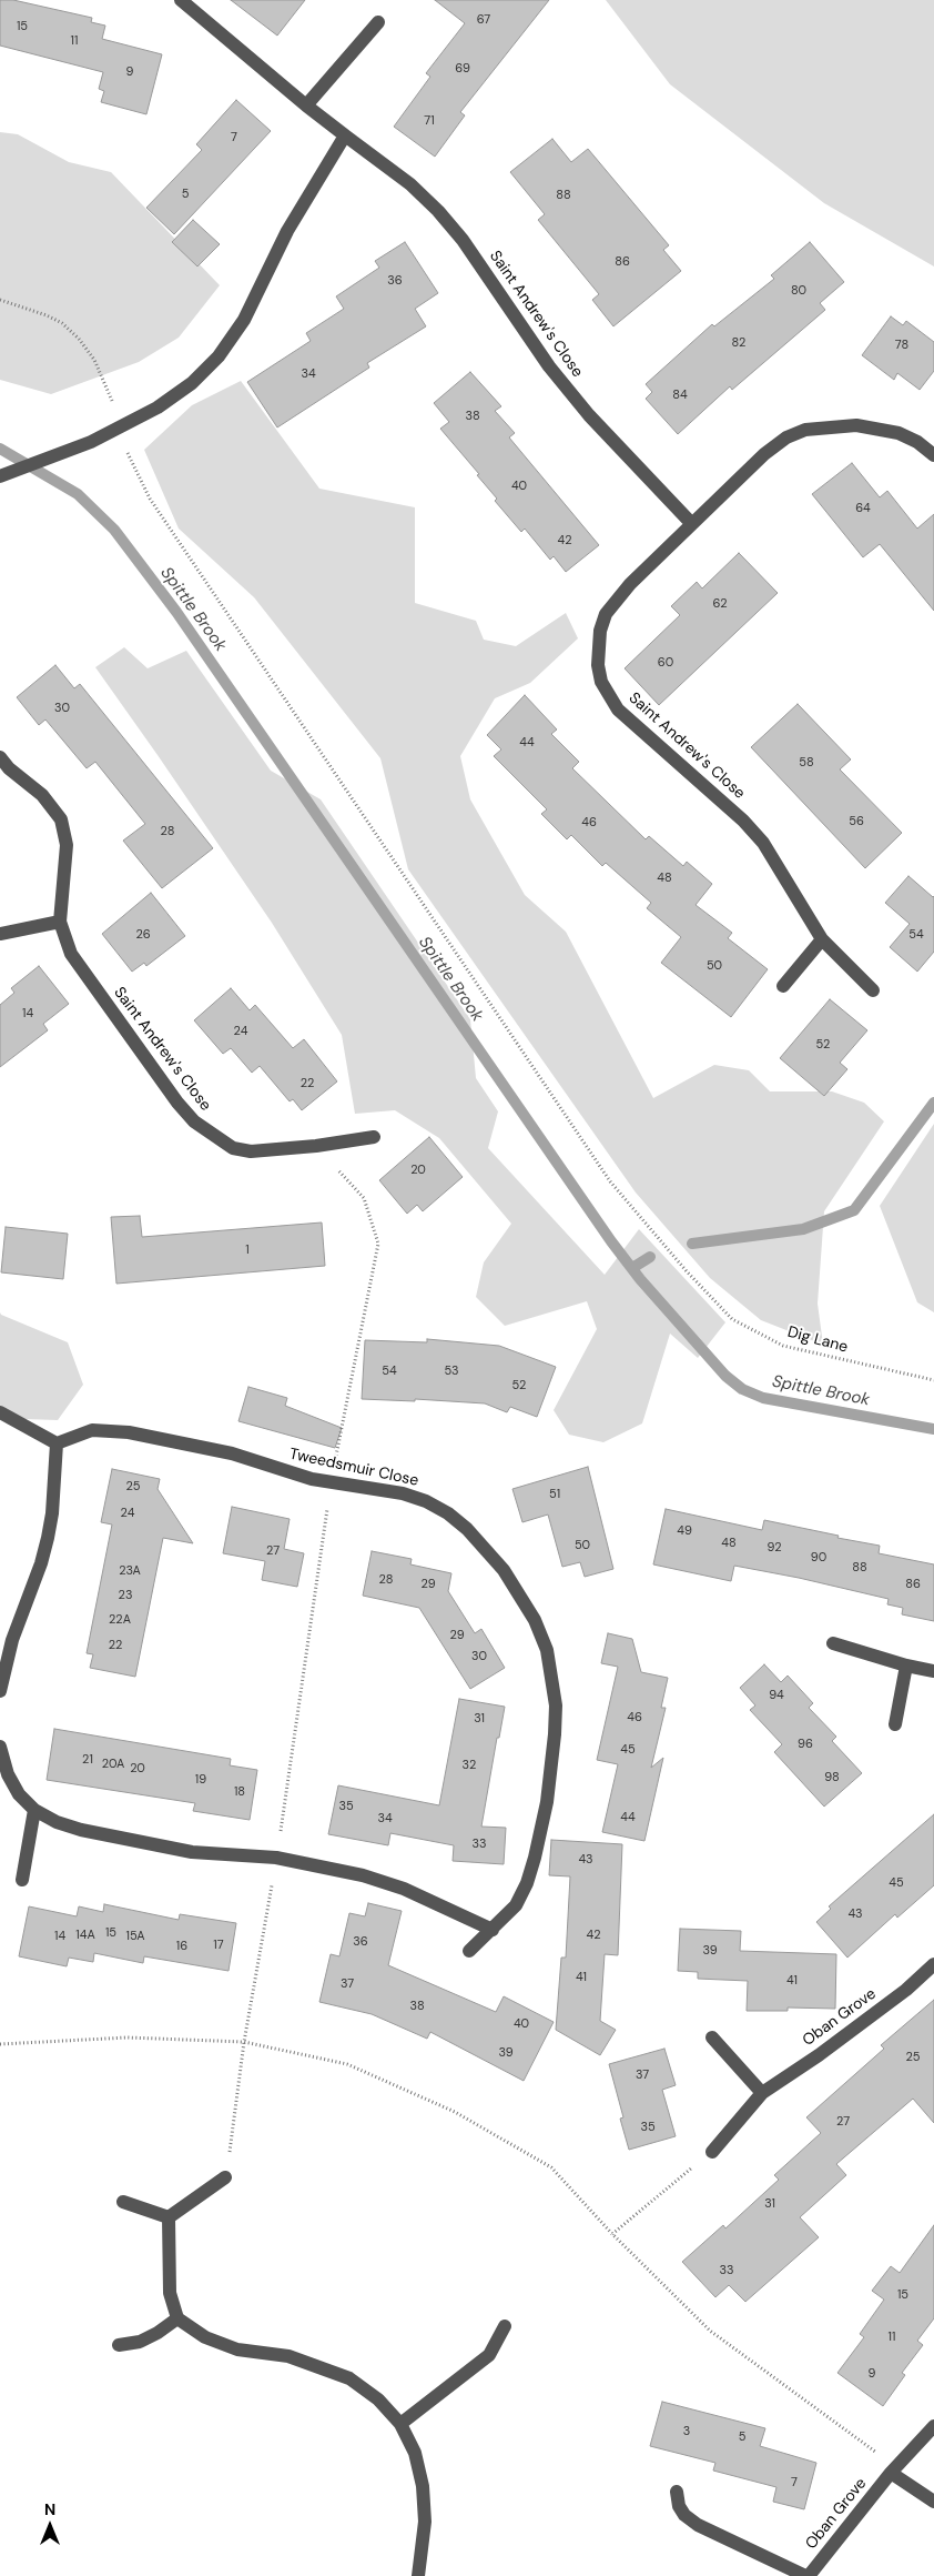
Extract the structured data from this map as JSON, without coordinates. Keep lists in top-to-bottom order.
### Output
{
  "streets": {
    "street": ["Saint Andrew's Close", "Tweedsmuir Close", "Oban Grove"],
    "path": ["Dig Lane"]
  },
  "water": ["Spittle Brook"],
  "house_numbers": [
    "67",
    "15",
    "11",
    "69",
    "9",
    "71",
    "7",
    "5",
    "88",
    "86",
    "36",
    "80",
    "82",
    "78",
    "34",
    "84",
    "38",
    "40",
    "64",
    "42",
    "62",
    "60",
    "30",
    "44",
    "58",
    "56",
    "46",
    "28",
    "48",
    "26",
    "54",
    "50",
    "14",
    "24",
    "52",
    "22",
    "20",
    "1",
    "54",
    "53",
    "52",
    "25",
    "51",
    "24",
    "49",
    "48",
    "50",
    "92",
    "27",
    "90",
    "88",
    "23A",
    "28",
    "29",
    "86",
    "23",
    "22A",
    "29",
    "22",
    "30",
    "94",
    "46",
    "31",
    "96",
    "45",
    "21",
    "20A",
    "32",
    "20",
    "98",
    "19",
    "18",
    "35",
    "44",
    "34",
    "33",
    "43",
    "45",
    "43",
    "15",
    "14A",
    "42",
    "14",
    "15A",
    "36",
    "17",
    "16",
    "39",
    "41",
    "41",
    "37",
    "38",
    "40",
    "39",
    "25",
    "37",
    "27",
    "35",
    "31",
    "33",
    "15",
    "11",
    "9",
    "3",
    "5",
    "7"
  ],
  "north": "top"
}
